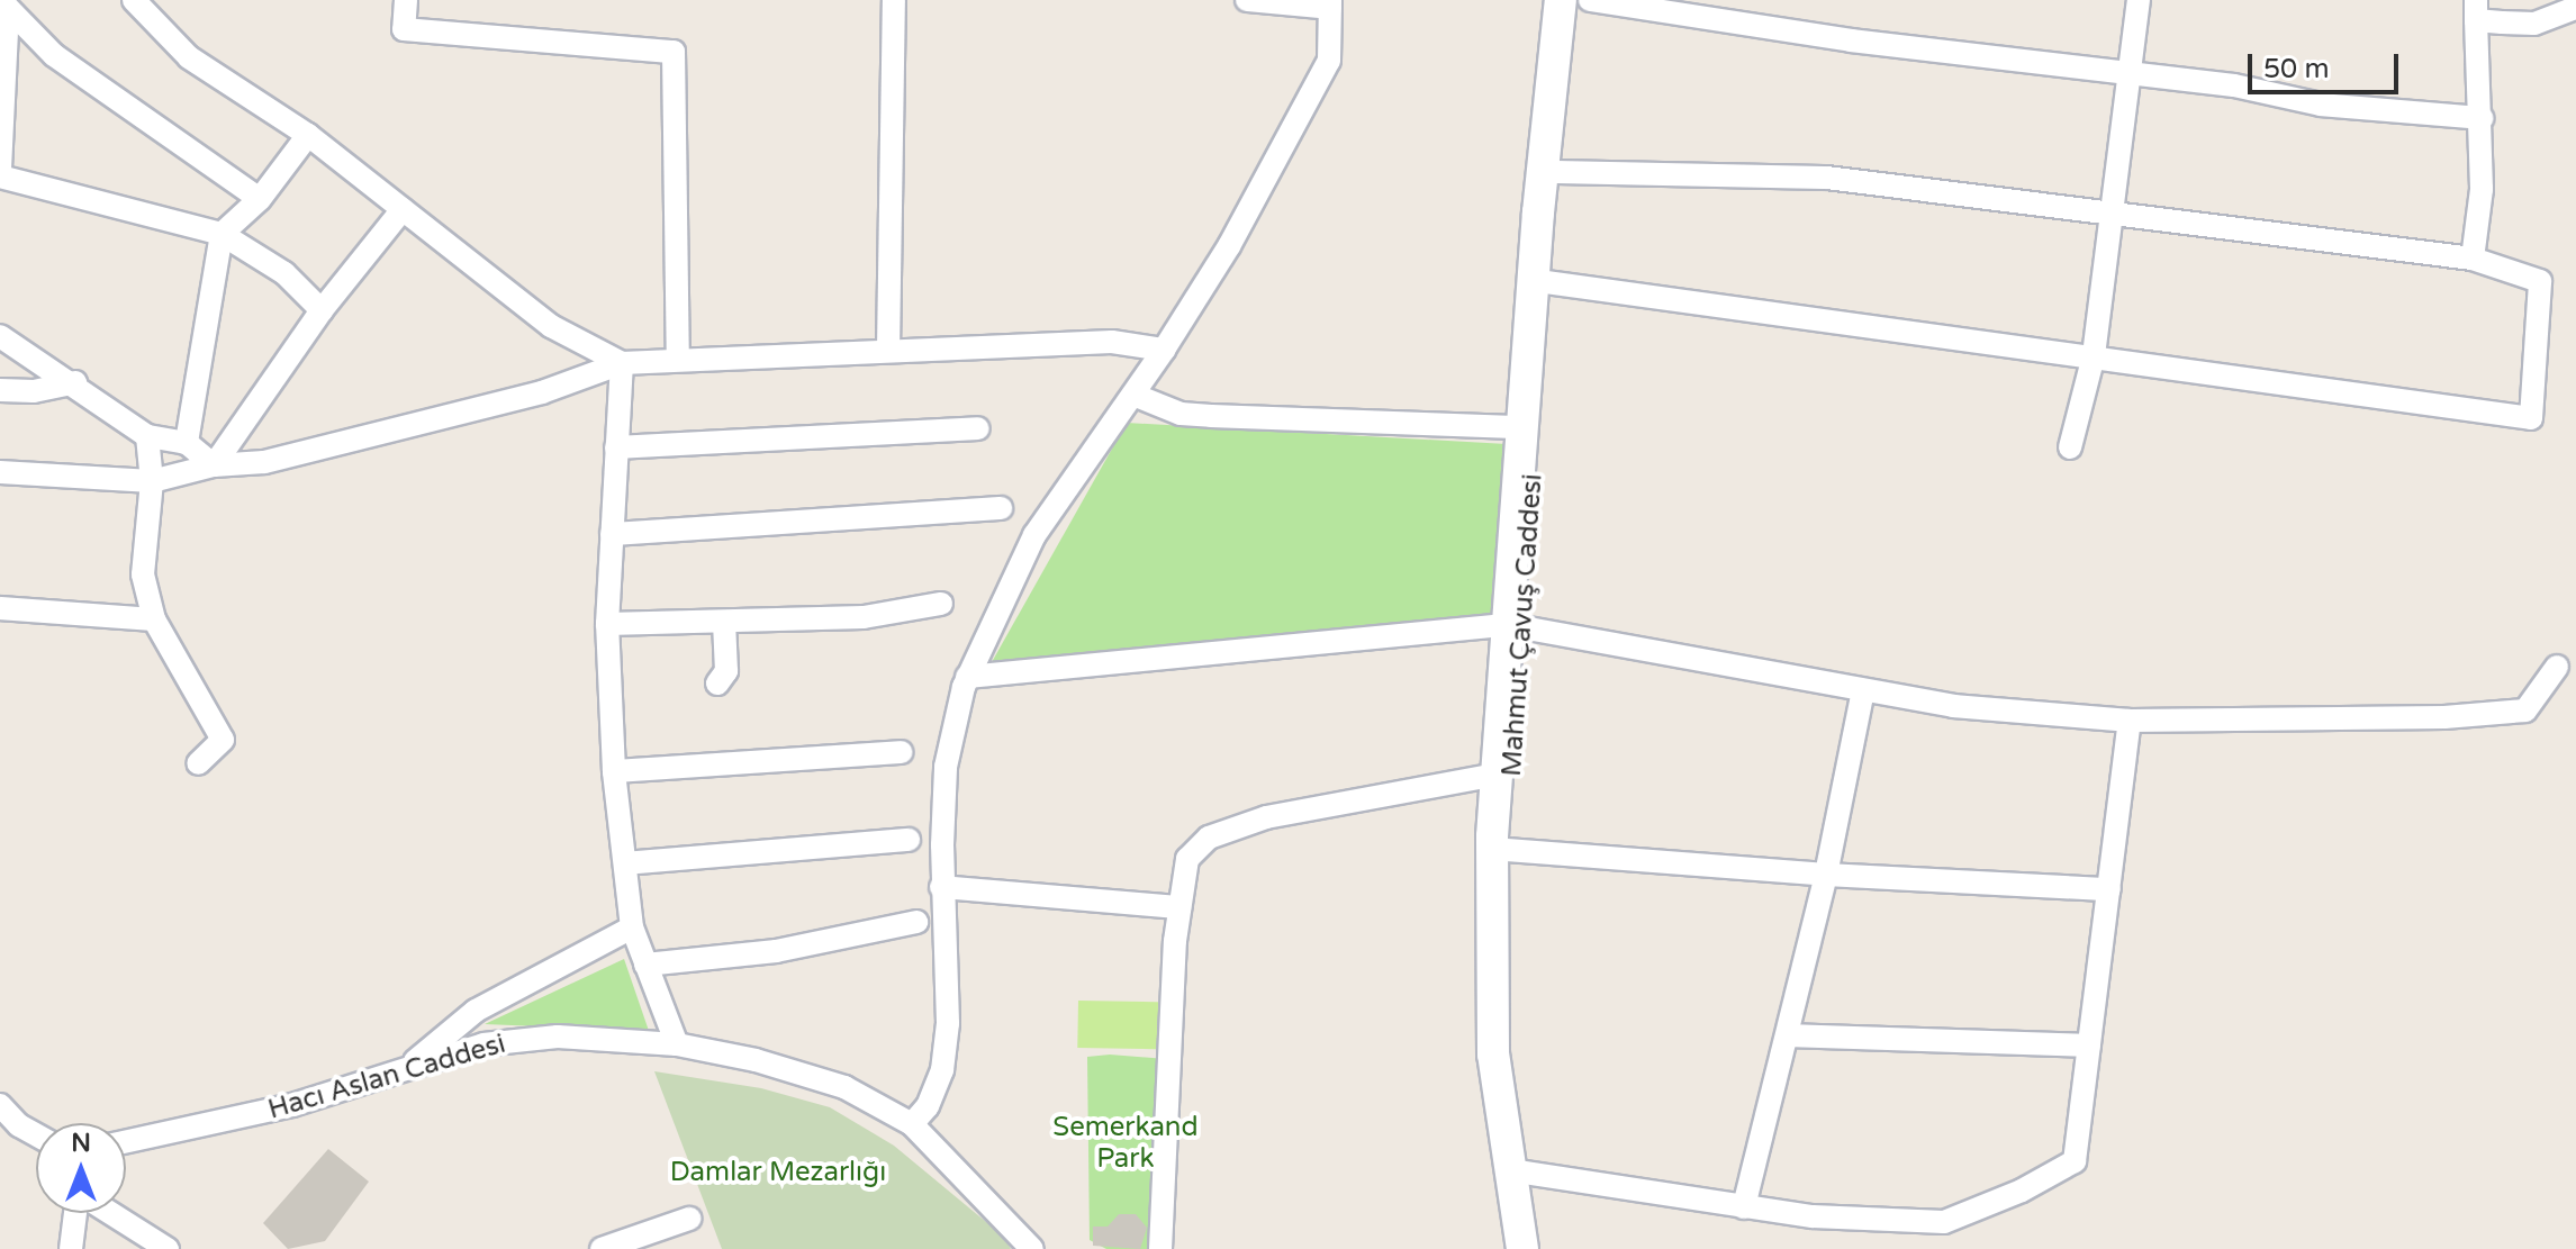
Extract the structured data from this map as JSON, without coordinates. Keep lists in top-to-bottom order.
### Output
{
  "streets": {
    "main road": ["Mahmut Çavuş Caddesi"],
    "street": ["Hacı Aslan Caddesi"]
  },
  "parks": ["Semerkand Park", "Damlar Mezarlığı"],
  "scale_bar": "50 m",
  "north": "top"
}
